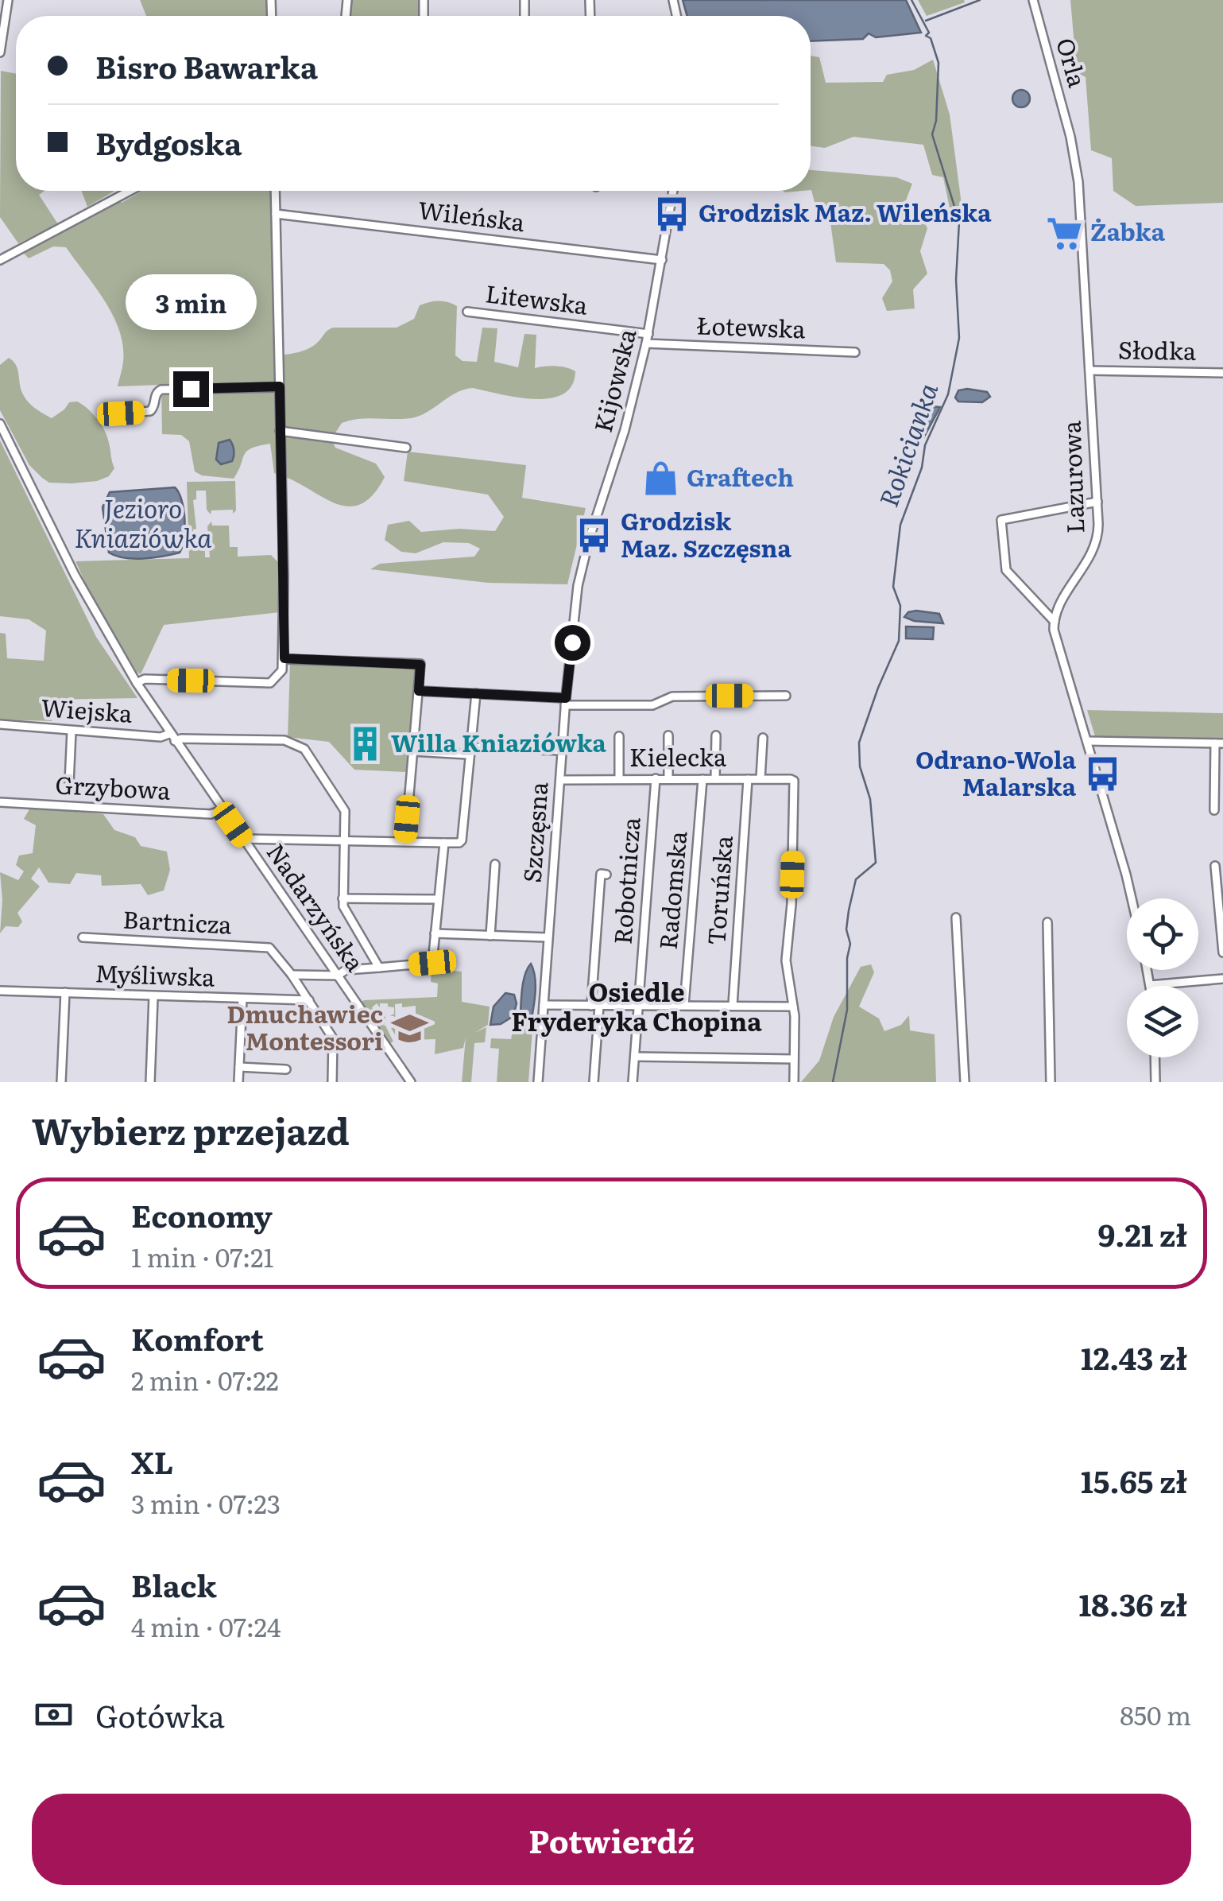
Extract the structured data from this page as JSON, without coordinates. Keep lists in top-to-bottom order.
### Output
{
  "streets": {
    "street": [
      "Orla",
      "Wileńska",
      "Litewska",
      "Łotewska",
      "Słodka",
      "Kijowska",
      "Lazurowa",
      "Wiejska",
      "Kielecka",
      "Grzybowa",
      "Szczęsna",
      "Robotnicza",
      "Radomska",
      "Toruńska",
      "Nadarzyńska",
      "Bartnicza",
      "Myśliwska"
    ]
  },
  "crossings": [
    ["Orla", "Lazurowa"],
    ["Wileńska", "Kijowska"],
    ["Litewska", "Kijowska"],
    ["Łotewska", "Kijowska"],
    ["Słodka", "Lazurowa"],
    ["Kijowska", "Szczęsna"],
    ["Wiejska", "Nadarzyńska"],
    ["Kielecka", "Szczęsna"],
    ["Kielecka", "Robotnicza"],
    ["Kielecka", "Radomska"],
    ["Kielecka", "Toruńska"],
    ["Grzybowa", "Nadarzyńska"]
  ],
  "districts": ["Osiedle Fryderyka Chopina"],
  "water": ["Rokicianka", "Jezioro Kniaziówka"],
  "places": {
    "bus stop": ["Grodzisk Maz. Wileńska", "Grodzisk Maz. Szczęsna", "Odrano-Wola Malarska"],
    "supermarket": ["Żabka"],
    "shop": ["Graftech"],
    "building": ["Willa Kniaziówka"],
    "school or university": ["Dmuchawiec Montessori"]
  },
  "page": {
    "banner": ["Bisro Bawarka", "Bydgoska"],
    "bubble": "3 min",
    "heading": "Wybierz przejazd",
    "list": [
      {
        "name": "Economy",
        "note": "1 min · 07:21",
        "value": "9.21 zł"
      },
      {
        "name": "Komfort",
        "note": "2 min · 07:22",
        "value": "12.43 zł"
      },
      {
        "name": "XL",
        "note": "3 min · 07:23",
        "value": "15.65 zł"
      },
      {
        "name": "Black",
        "note": "4 min · 07:24",
        "value": "18.36 zł"
      }
    ],
    "pay": ["Gotówka", "850 m"],
    "buttons": "Potwierdź"
  }
}
